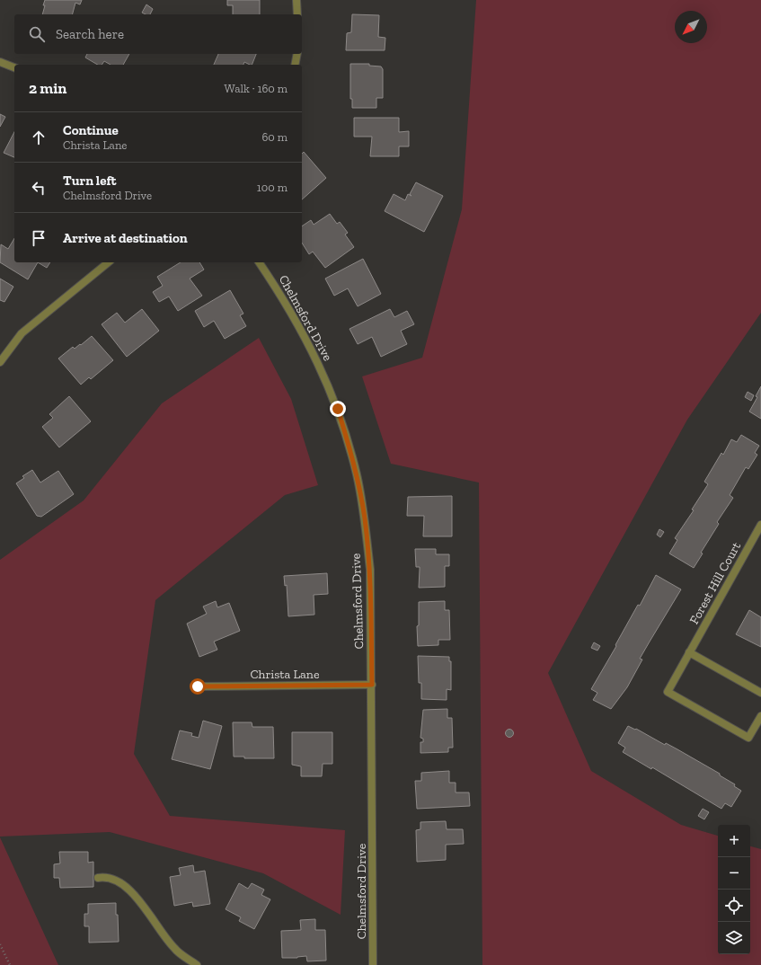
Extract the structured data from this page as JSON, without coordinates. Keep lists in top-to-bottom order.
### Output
{
  "streets": {
    "street": ["Chelmsford Drive", "Forest Hill Court", "Christa Lane"]
  },
  "crossings": [
    ["Chelmsford Drive", "Christa Lane"]
  ],
  "north": "bottom left",
  "page": {
    "search": "Search here",
    "heading": ["2 min", "Walk · 160 m"],
    "list": [
      ["Continue", "Christa Lane", "60 m"],
      ["Turn left", "Chelmsford Drive", "100 m"],
      "Arrive at destination"
    ],
    "map_buttons": ["+", "−"]
  }
}
